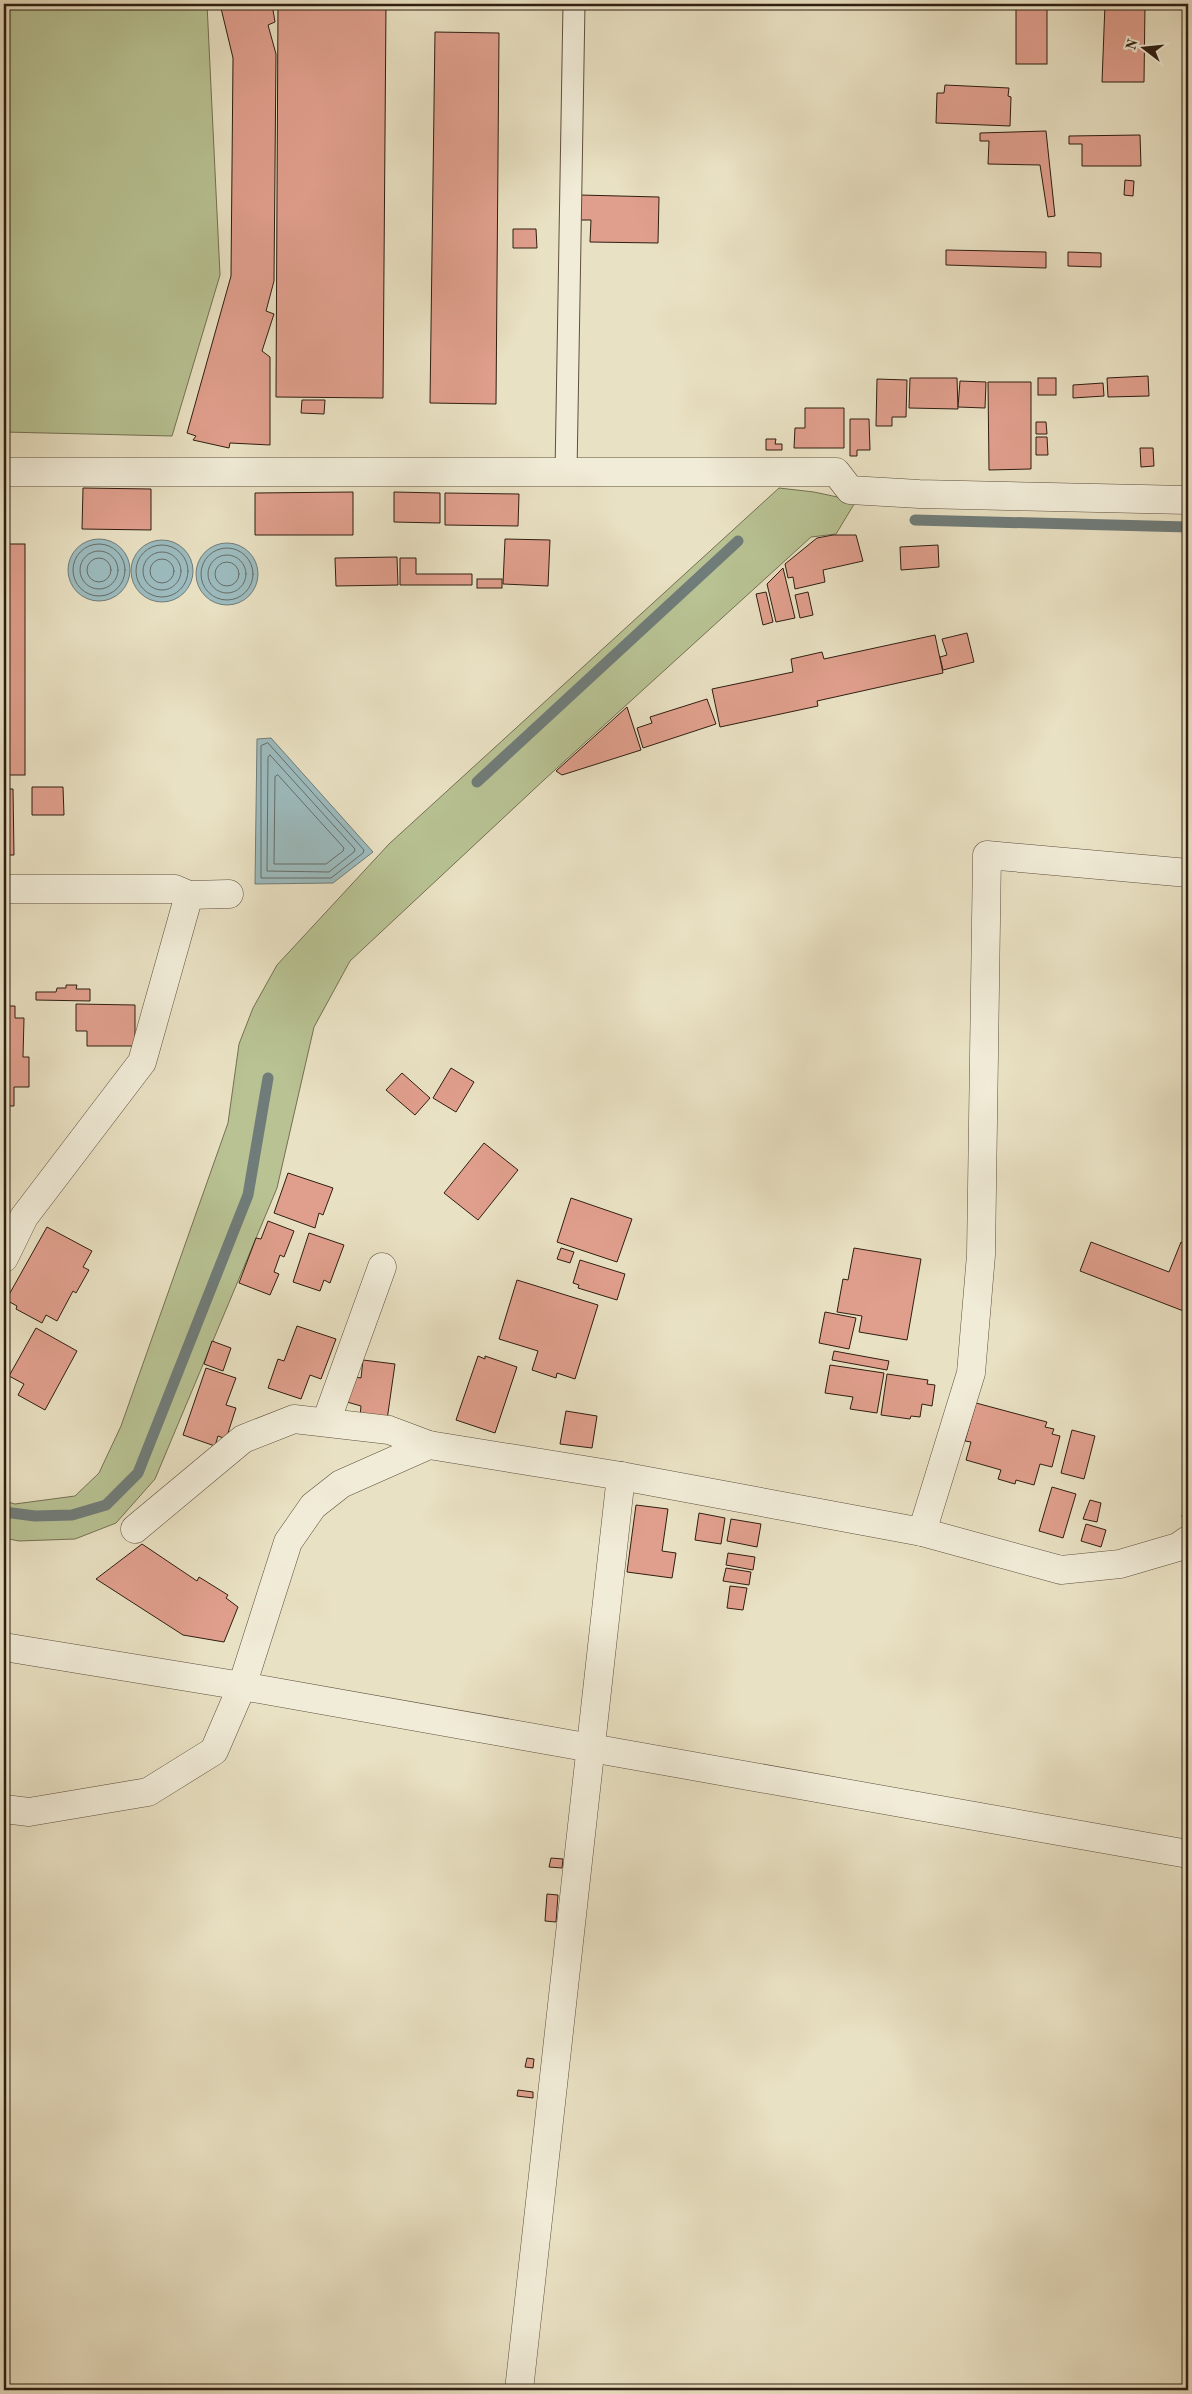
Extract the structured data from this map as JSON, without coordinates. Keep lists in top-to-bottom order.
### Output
{
  "north": "left"
}
